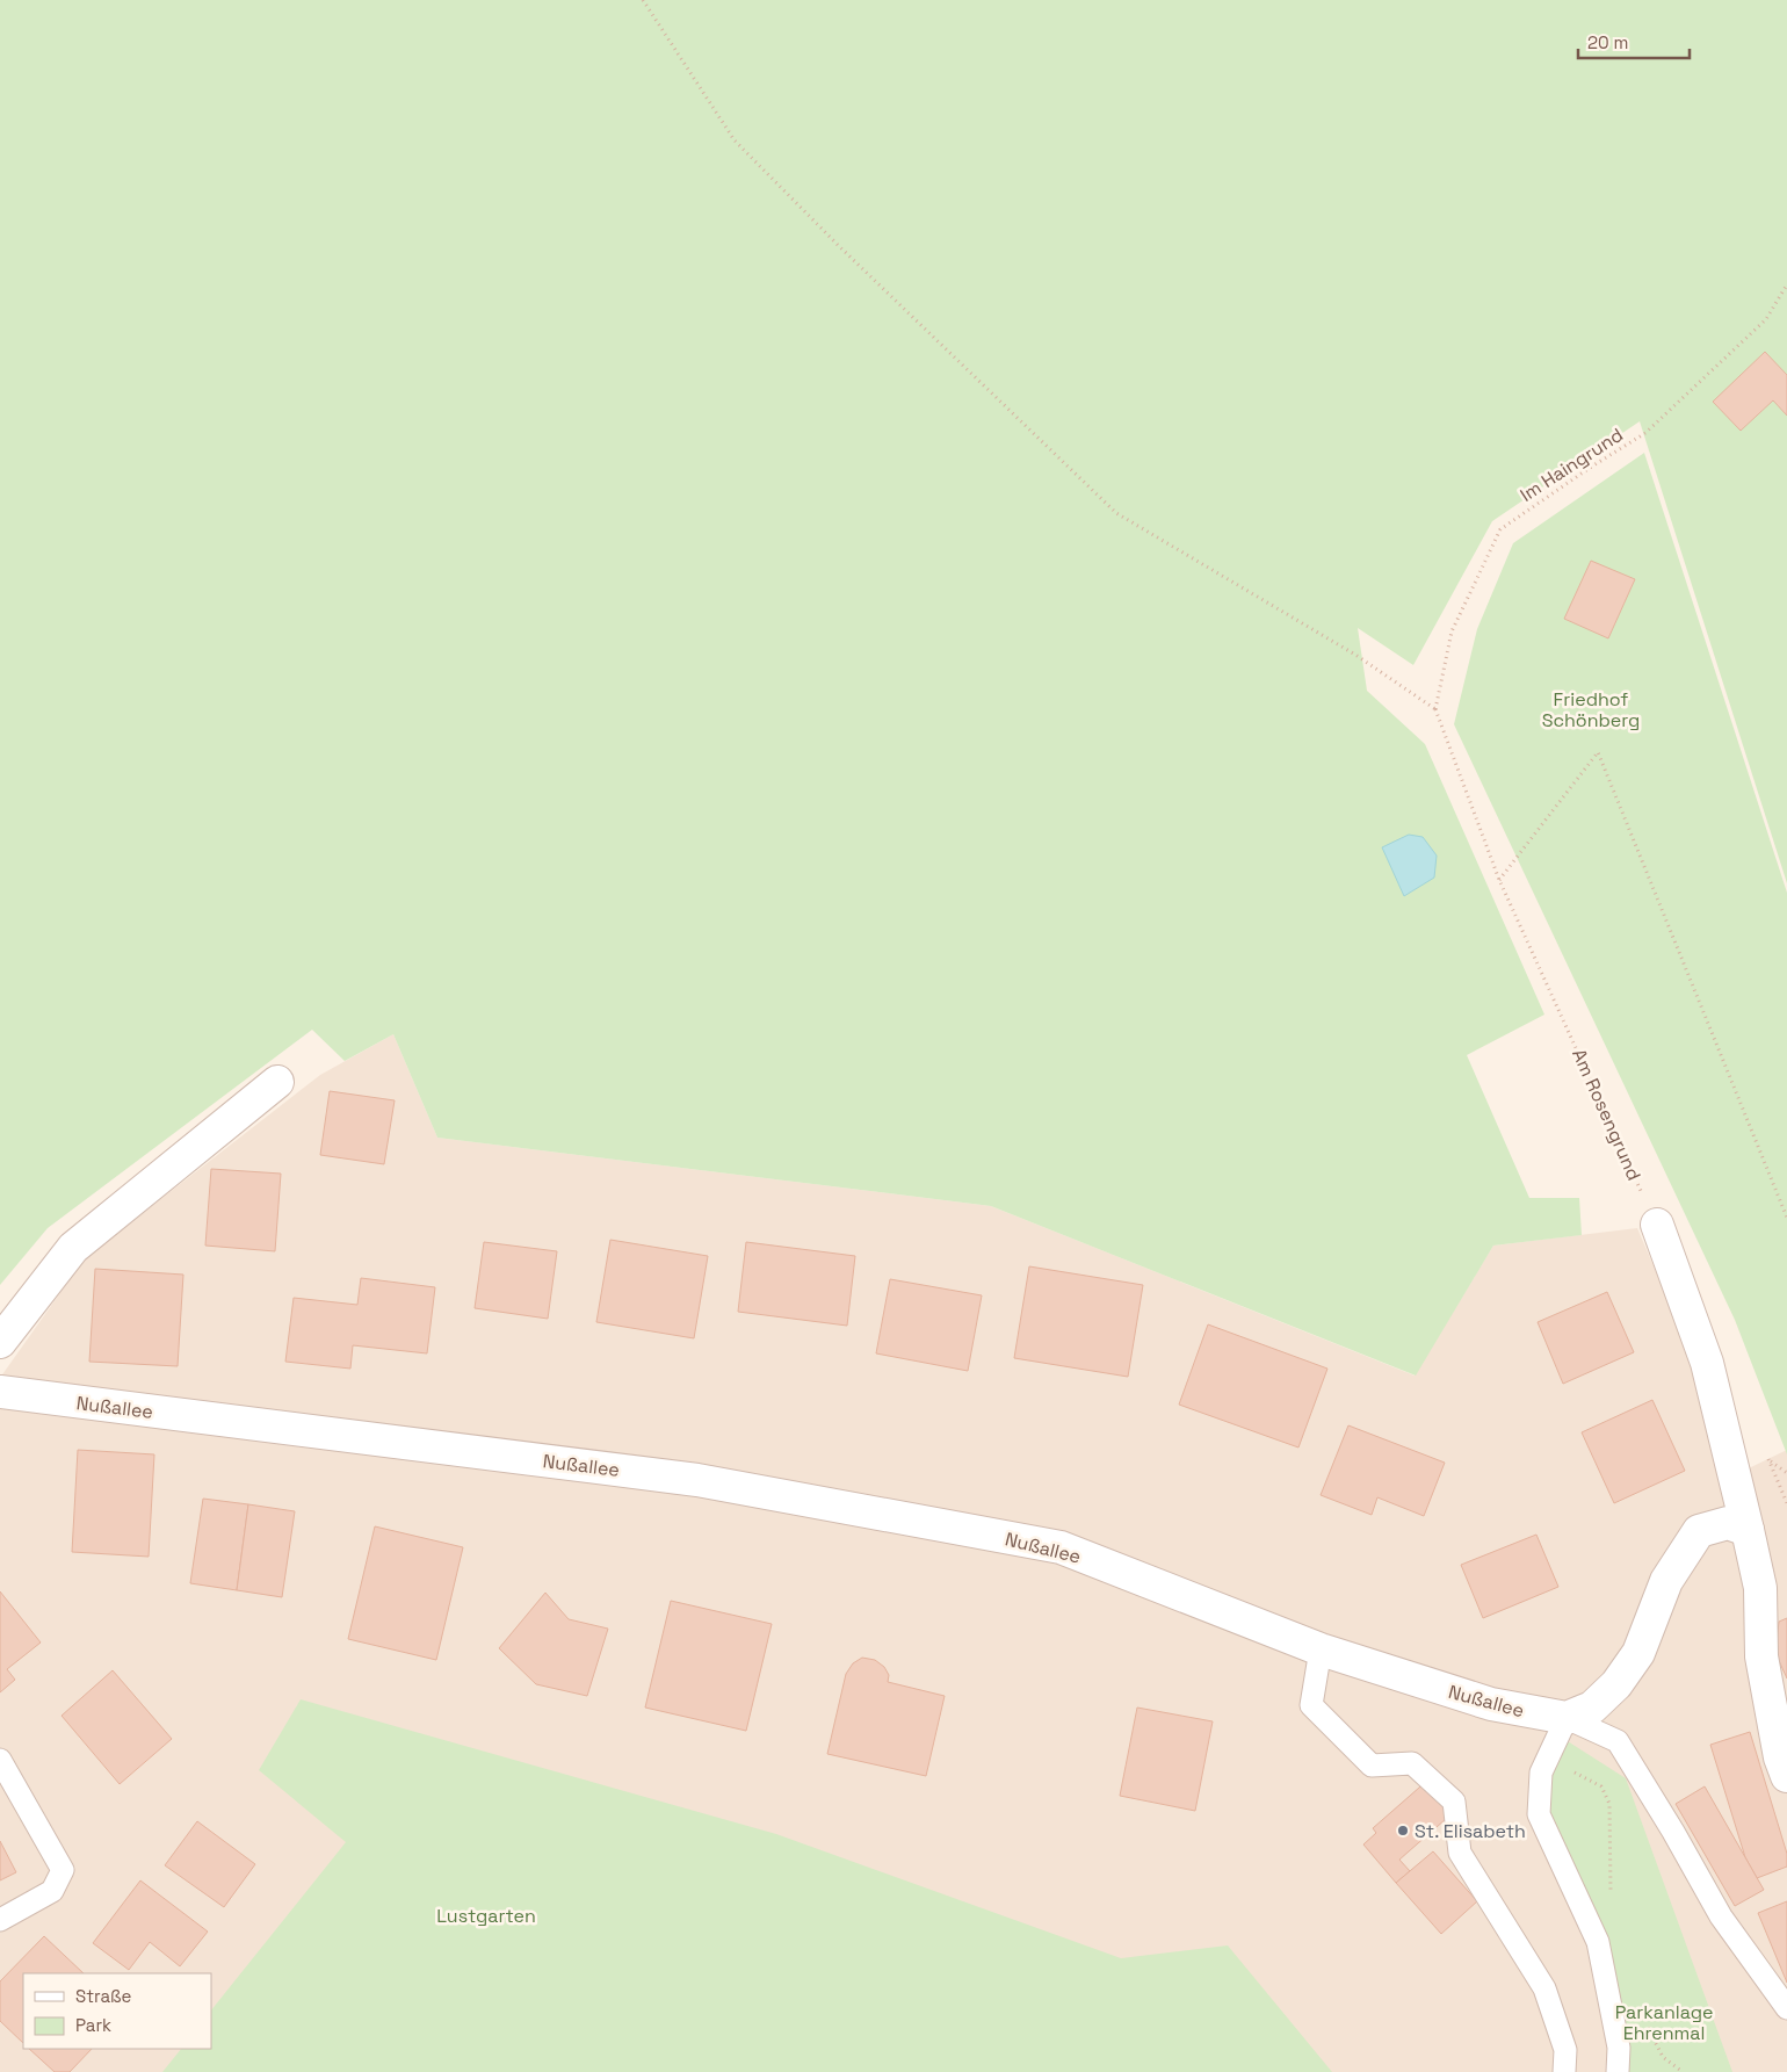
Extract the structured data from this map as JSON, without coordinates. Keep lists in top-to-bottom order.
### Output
{
  "streets": {
    "street": ["Nußallee"],
    "path": ["Im Haingrund", "Am Rosengrund"]
  },
  "crossings": [
    ["Im Haingrund", "Am Rosengrund"]
  ],
  "parks": ["Friedhof Schönberg", "Lustgarten", "Parkanlage Ehrenmal"],
  "places": ["St. Elisabeth"],
  "legend": ["Straße", "Park"],
  "scale_bar": "20 m"
}
